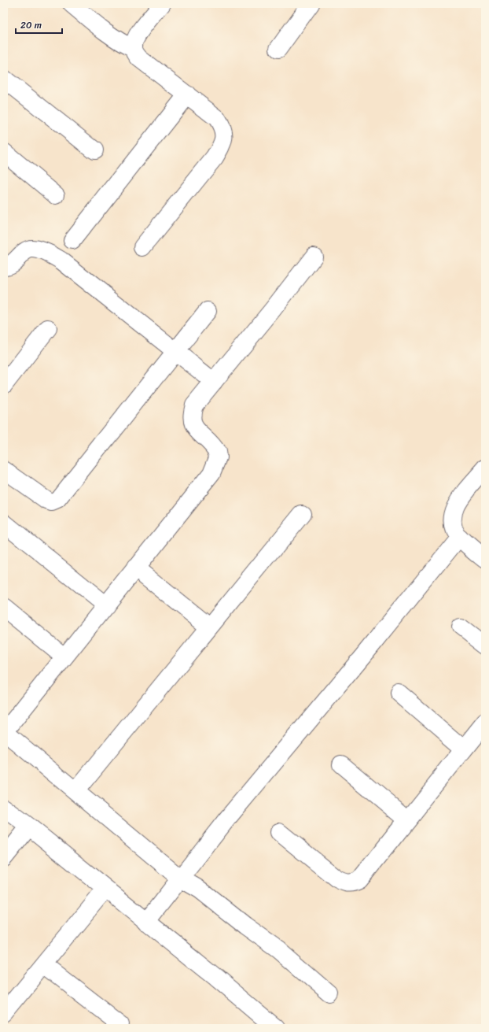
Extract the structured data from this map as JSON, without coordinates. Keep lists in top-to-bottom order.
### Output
{
  "scale_bar": "20 m"
}
